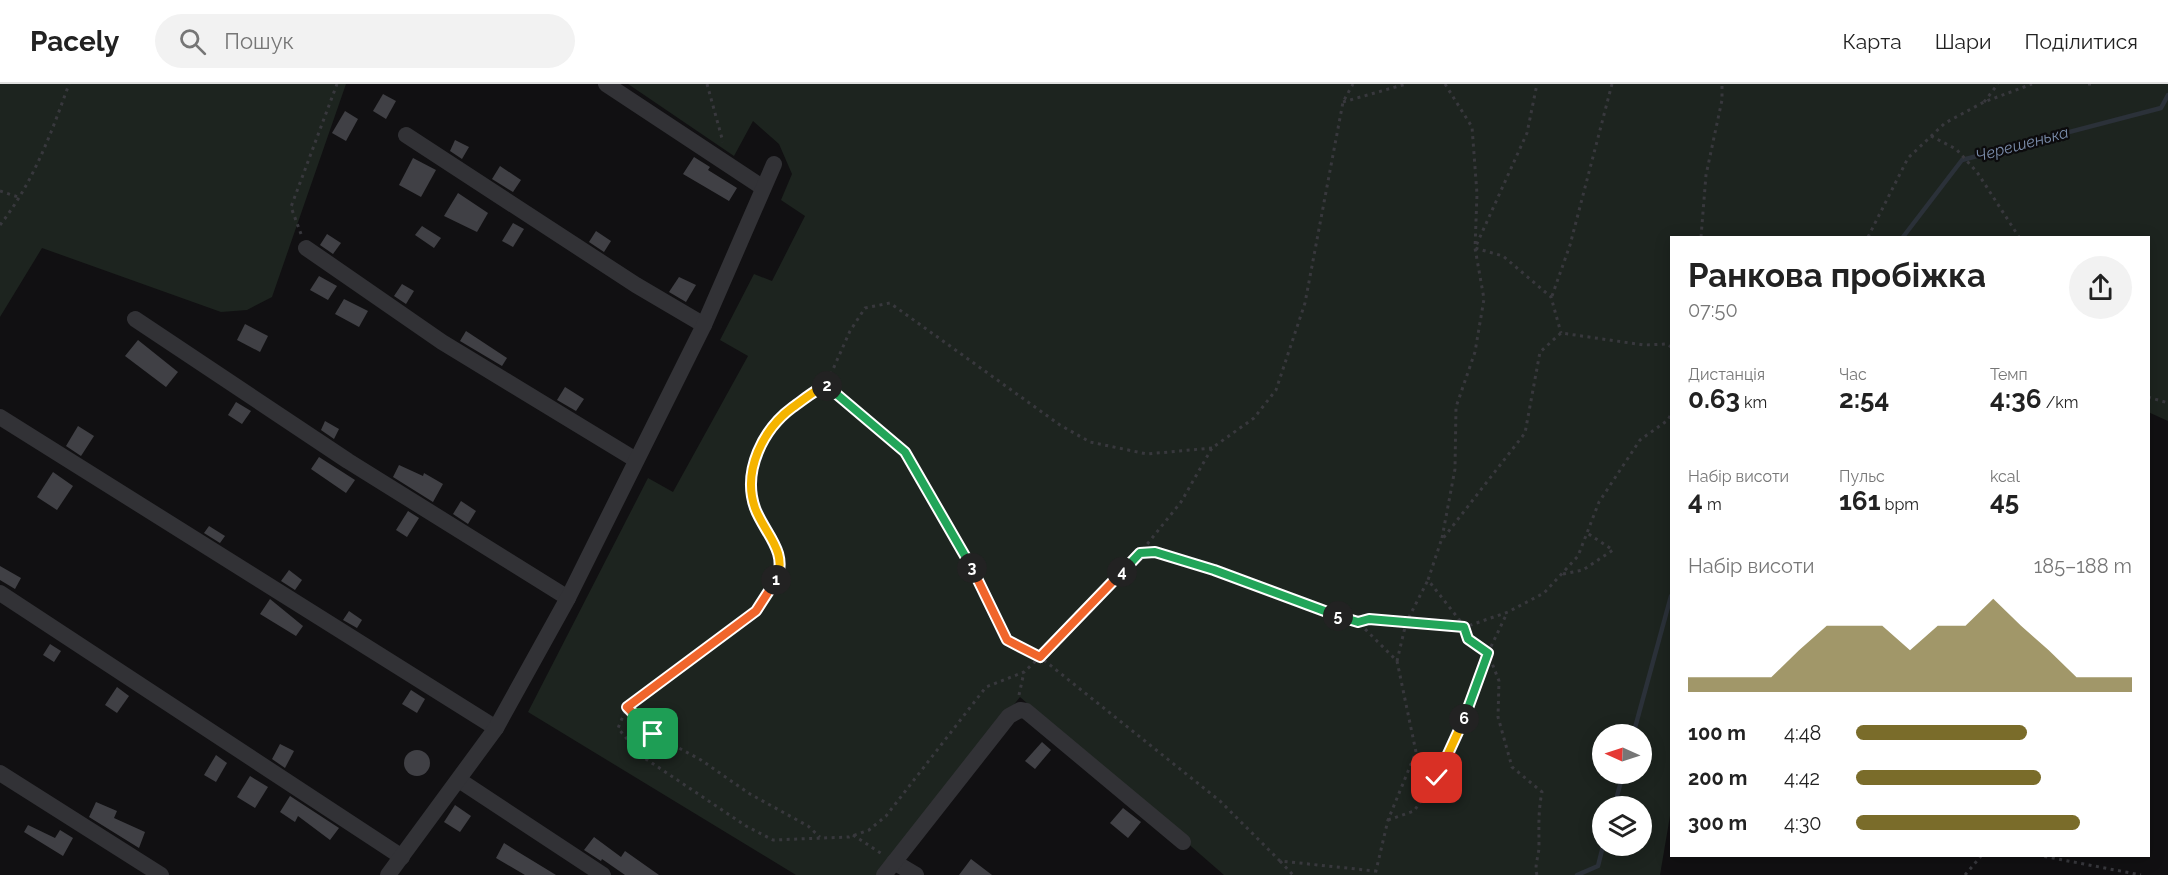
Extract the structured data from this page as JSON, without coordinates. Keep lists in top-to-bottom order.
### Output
{
  "water": ["Черешенька"],
  "north": "left",
  "page": {
    "header": "Pacely",
    "search": "Пошук",
    "nav": ["Карта", "Шари", "Поділитися"],
    "heading": ["Ранкова пробіжка", "07:50"],
    "stats": [
      ["Дистанція", "0.63 km"],
      ["Час", "2:54"],
      ["Темп", "4:36 /km"],
      ["Набір висоти", "4 m"],
      ["Пульс", "161 bpm"],
      ["kcal", "45"]
    ],
    "pins": [
      "2",
      "3",
      "4",
      "1",
      "5",
      "6"
    ],
    "chart": ["Набір висоти", "185–188 m"],
    "list": [
      {
        "name": "100 m",
        "note": "4:48"
      },
      {
        "name": "200 m",
        "note": "4:42"
      },
      {
        "name": "300 m",
        "note": "4:30"
      }
    ]
  }
}
